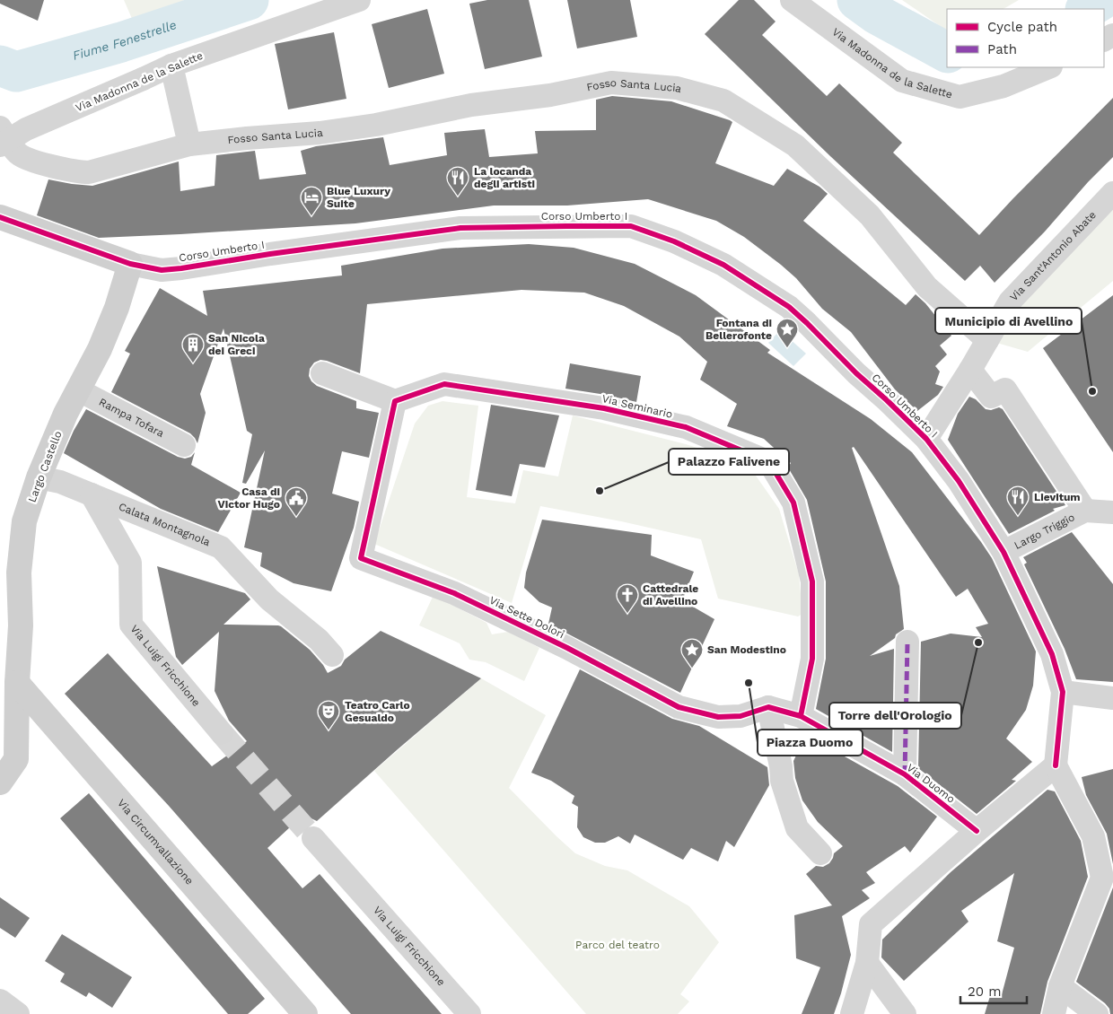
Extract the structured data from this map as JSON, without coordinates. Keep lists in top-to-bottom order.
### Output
{
  "streets": {
    "street": [
      "Via Madonna de la Salette",
      "Fosso Santa Lucia",
      "Corso Umberto I",
      "Via Sant'Antonio Abate",
      "Via Seminario",
      "Rampa Tofara",
      "Largo Castello",
      "Calata Montagnola",
      "Largo Triggio",
      "Via Sette Dolori",
      "Via Luigi Fricchione",
      "Via Duomo",
      "Via Circumvallazione"
    ]
  },
  "crossings": [
    ["Fosso Santa Lucia", "Via Sant'Antonio Abate"],
    ["Corso Umberto I", "Via Sant'Antonio Abate"],
    ["Corso Umberto I", "Largo Castello"],
    ["Corso Umberto I", "Largo Triggio"],
    ["Via Seminario", "Via Sette Dolori"],
    ["Via Seminario", "Via Duomo"],
    ["Rampa Tofara", "Largo Castello"],
    ["Largo Castello", "Calata Montagnola"],
    ["Largo Castello", "Via Circumvallazione"],
    ["Calata Montagnola", "Via Luigi Fricchione"],
    ["Via Sette Dolori", "Via Duomo"]
  ],
  "water": ["Fiume Fenestrelle"],
  "parks": ["Parco del teatro"],
  "places": {
    "restaurant": ["La locanda degli artisti", "Lievitum"],
    "hotel": ["Blue Luxury Suite"],
    "place": ["Fontana di Bellerofonte", "San Modestino"],
    "building": ["San Nicola dei Greci"],
    "other": [
      "Municipio di Avellino",
      "Palazzo Falivene",
      "Torre dell'Orologio",
      "Piazza Duomo"
    ],
    "public building": ["Casa di Victor Hugo"],
    "church": ["Cattedrale di Avellino"],
    "theatre": ["Teatro Carlo Gesualdo"]
  },
  "legend": ["Cycle path", "Path"],
  "scale_bar": "20 m"
}
